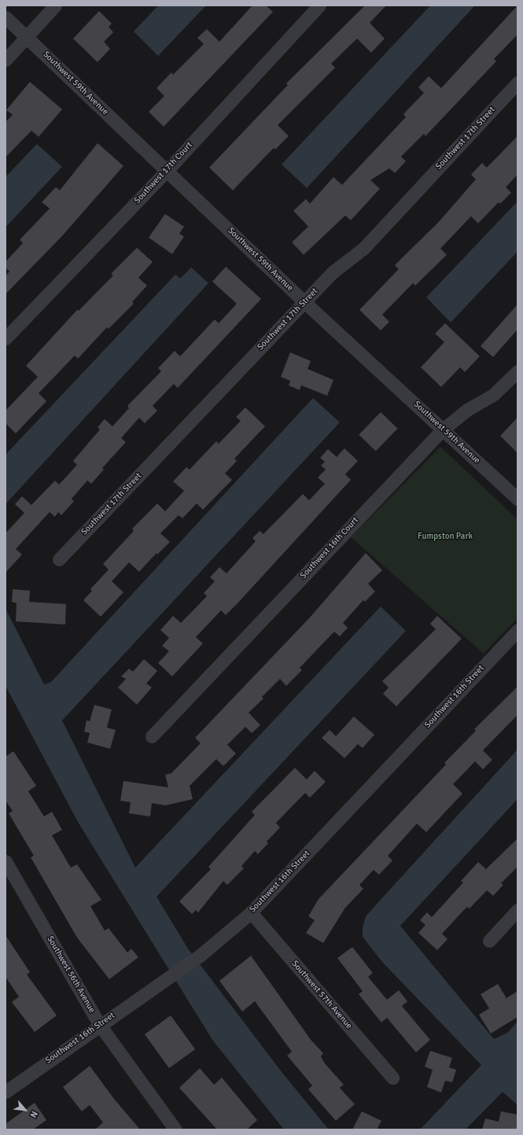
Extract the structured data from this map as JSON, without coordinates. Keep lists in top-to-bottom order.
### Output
{
  "streets": {
    "street": [
      "Southwest 59th Avenue",
      "Southwest 17th Street",
      "Southwest 17th Court",
      "Southwest 16th Court",
      "Southwest 16th Street",
      "Southwest 56th Avenue",
      "Southwest 57th Avenue"
    ]
  },
  "crossings": [
    ["Southwest 59th Avenue", "Southwest 17th Street"],
    ["Southwest 59th Avenue", "Southwest 17th Court"],
    ["Southwest 59th Avenue", "Southwest 16th Court"],
    ["Southwest 16th Street", "Southwest 56th Avenue"],
    ["Southwest 16th Street", "Southwest 57th Avenue"]
  ],
  "parks": ["Fumpston Park"],
  "north": "bottom right"
}
